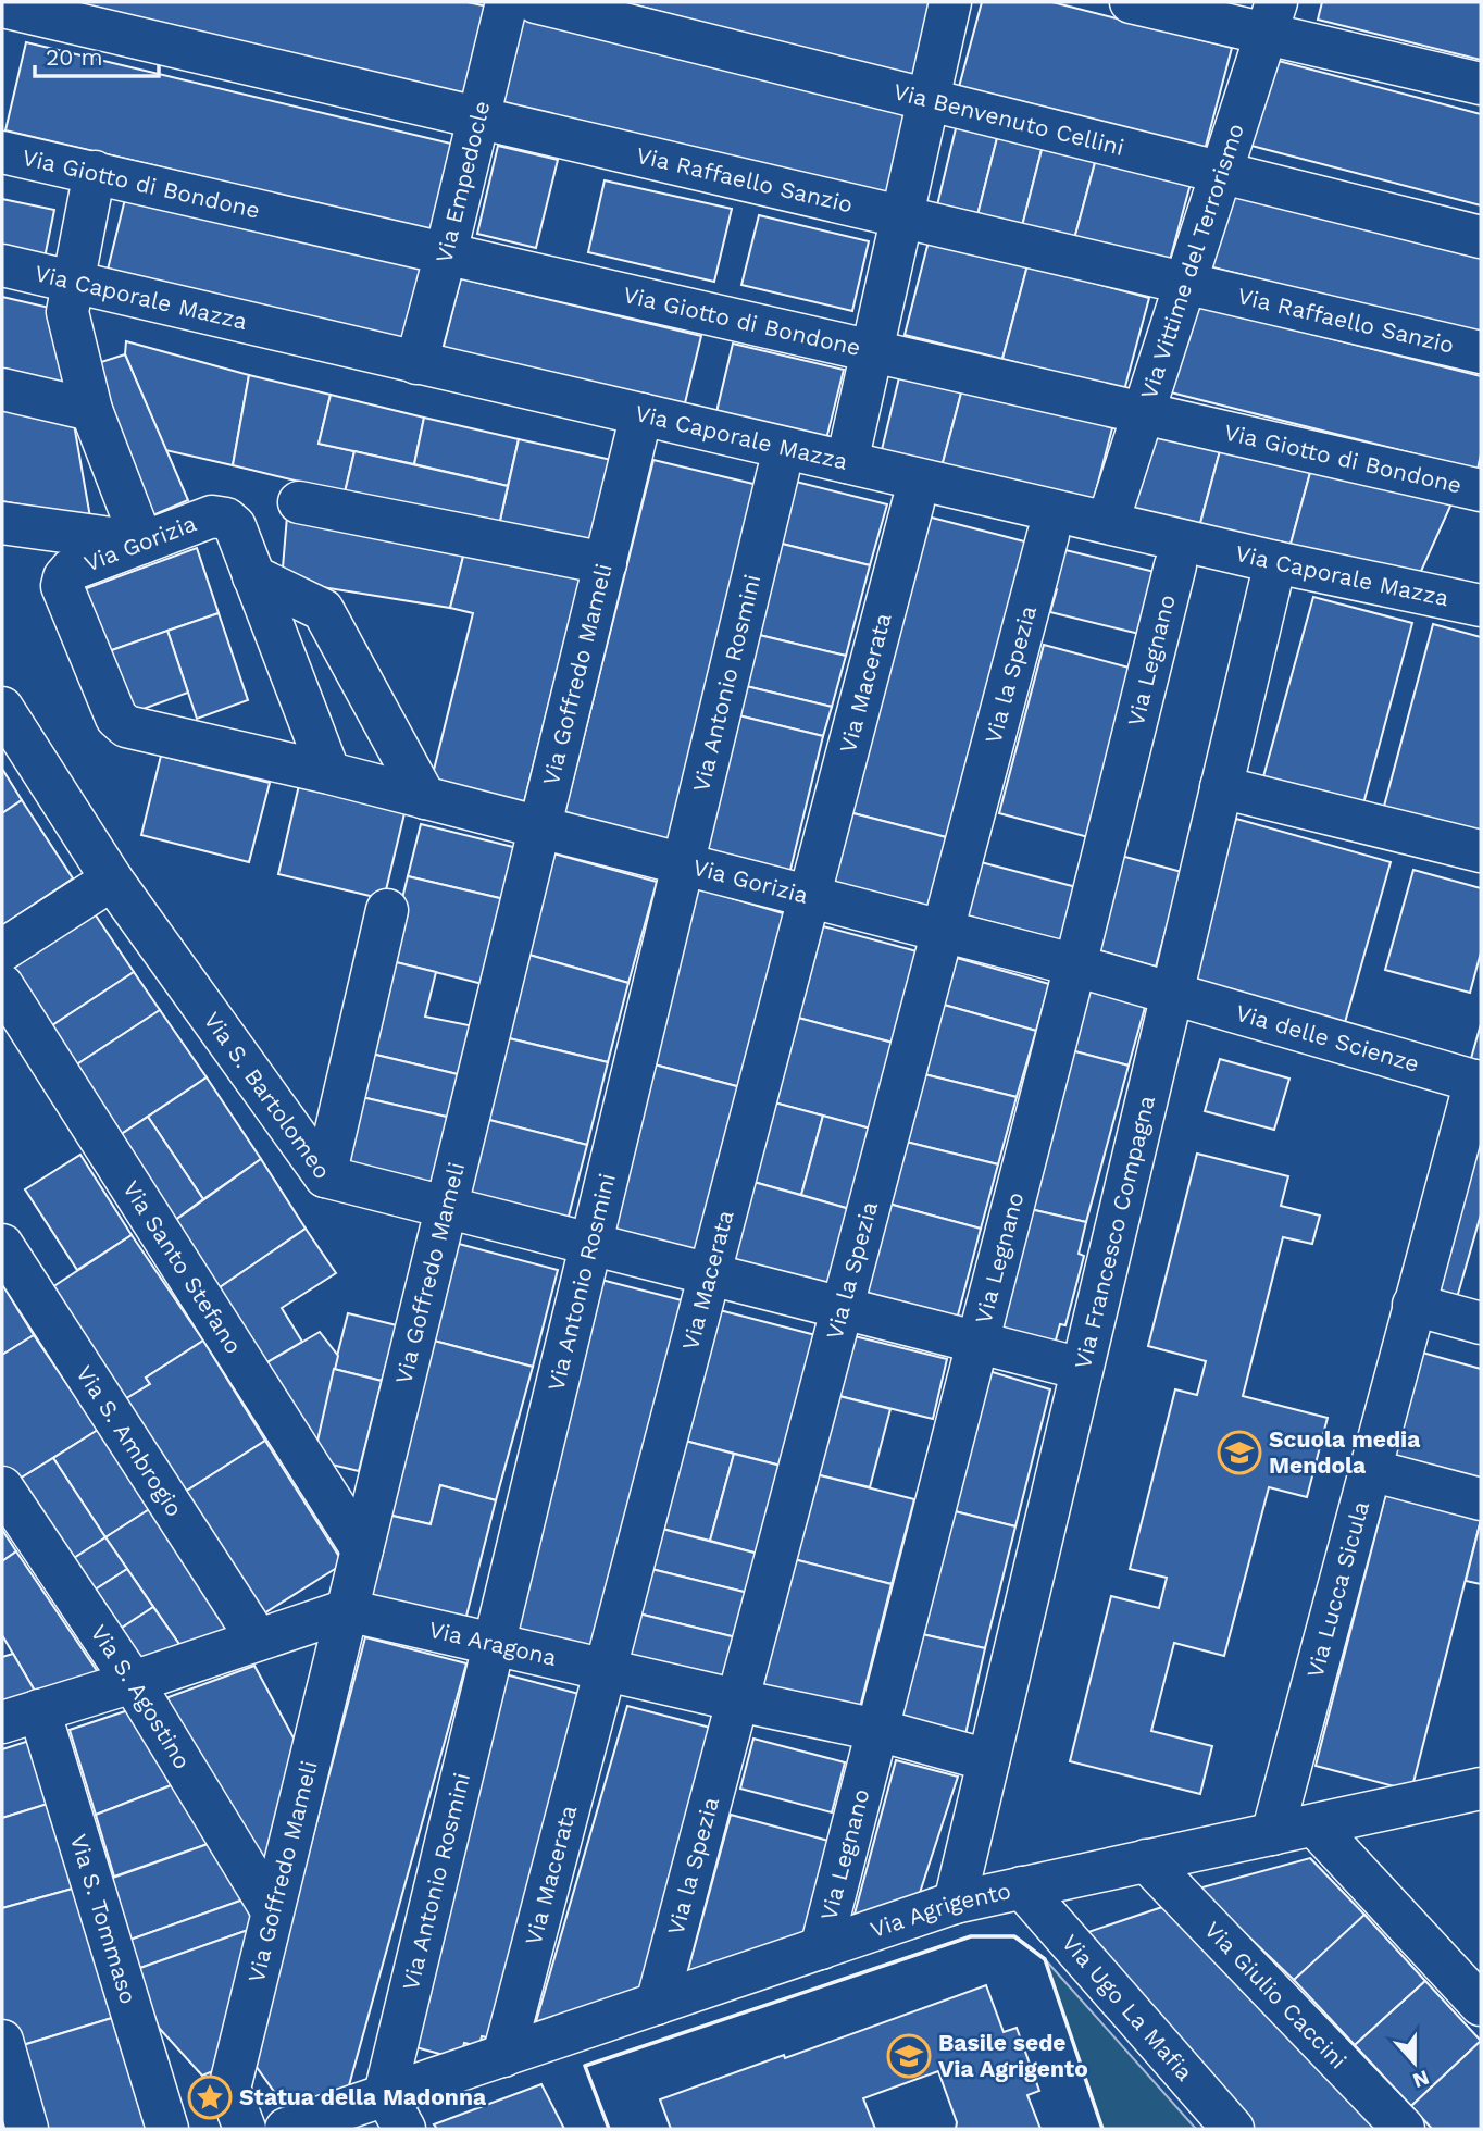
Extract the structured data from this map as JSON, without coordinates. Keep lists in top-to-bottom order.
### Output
{
  "streets": {
    "street": [
      "Via Benvenuto Cellini",
      "Via Raffaello Sanzio",
      "Via Empedocle",
      "Via Giotto di Bondone",
      "Via Vittime del Terrorismo",
      "Via Caporale Mazza",
      "Via Gorizia",
      "Via Legnano",
      "Via Goffredo Mameli",
      "Via la Spezia",
      "Via Macerata",
      "Via Antonio Rosmini",
      "Via delle Scienze",
      "Via S. Bartolomeo",
      "Via Francesco Compagna",
      "Via Santo Stefano",
      "Via S. Ambrogio",
      "Via Lucca Sicula",
      "Via Aragona",
      "Via S. Agostino",
      "Via Agrigento",
      "Via S. Tommaso",
      "Via Giulio Caccini",
      "Via Ugo La Mafia"
    ]
  },
  "crossings": [
    ["Via Benvenuto Cellini", "Via Vittime del Terrorismo"],
    ["Via Raffaello Sanzio", "Via Empedocle"],
    ["Via Raffaello Sanzio", "Via Vittime del Terrorismo"],
    ["Via Empedocle", "Via Giotto di Bondone"],
    ["Via Empedocle", "Via Caporale Mazza"],
    ["Via Giotto di Bondone", "Via Vittime del Terrorismo"],
    ["Via Vittime del Terrorismo", "Via Caporale Mazza"],
    ["Via Caporale Mazza", "Via Legnano"],
    ["Via Caporale Mazza", "Via Goffredo Mameli"],
    ["Via Caporale Mazza", "Via la Spezia"],
    ["Via Caporale Mazza", "Via Macerata"],
    ["Via Caporale Mazza", "Via Antonio Rosmini"],
    ["Via Caporale Mazza", "Via Francesco Compagna"],
    ["Via Gorizia", "Via Legnano"],
    ["Via Gorizia", "Via Goffredo Mameli"],
    ["Via Gorizia", "Via la Spezia"],
    ["Via Gorizia", "Via Macerata"],
    ["Via Gorizia", "Via Antonio Rosmini"],
    ["Via Gorizia", "Via delle Scienze"],
    ["Via Gorizia", "Via Francesco Compagna"],
    ["Via Legnano", "Via S. Bartolomeo"],
    ["Via Legnano", "Via Aragona"],
    ["Via Legnano", "Via Agrigento"],
    ["Via Goffredo Mameli", "Via S. Bartolomeo"],
    ["Via Goffredo Mameli", "Via Santo Stefano"],
    ["Via Goffredo Mameli", "Via Aragona"],
    ["Via Goffredo Mameli", "Via S. Agostino"],
    ["Via la Spezia", "Via S. Bartolomeo"],
    ["Via la Spezia", "Via Aragona"],
    ["Via la Spezia", "Via Agrigento"],
    ["Via Macerata", "Via S. Bartolomeo"],
    ["Via Macerata", "Via Aragona"],
    ["Via Macerata", "Via Agrigento"],
    ["Via Antonio Rosmini", "Via S. Bartolomeo"],
    ["Via Antonio Rosmini", "Via Aragona"],
    ["Via Antonio Rosmini", "Via Agrigento"],
    ["Via delle Scienze", "Via Francesco Compagna"],
    ["Via delle Scienze", "Via Lucca Sicula"],
    ["Via S. Bartolomeo", "Via Francesco Compagna"],
    ["Via Francesco Compagna", "Via Aragona"],
    ["Via Francesco Compagna", "Via Agrigento"],
    ["Via Lucca Sicula", "Via Agrigento"],
    ["Via Agrigento", "Via Giulio Caccini"],
    ["Via Agrigento", "Via Ugo La Mafia"]
  ],
  "places": {
    "school or university": ["Scuola media Mendola", "Basile sede Via Agrigento"],
    "place": ["Statua della Madonna"]
  },
  "scale_bar": "20 m",
  "north": "bottom"
}
